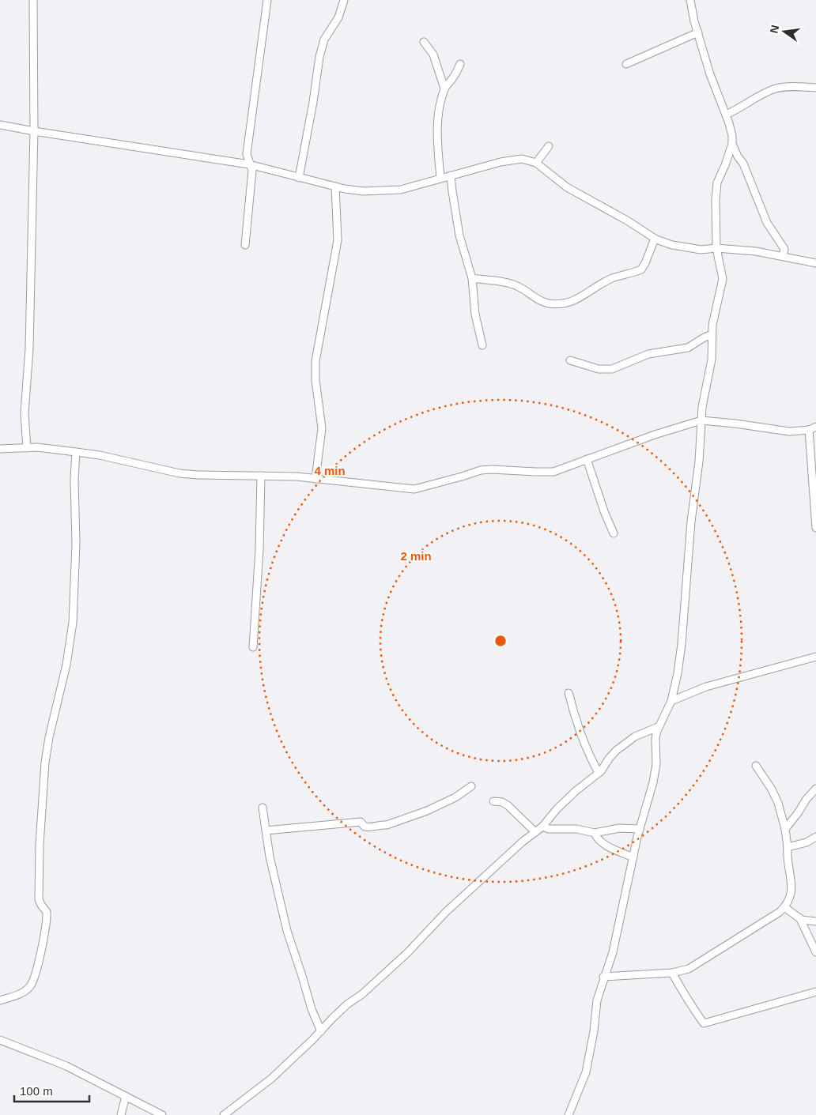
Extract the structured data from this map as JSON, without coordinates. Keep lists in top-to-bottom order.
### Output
{
  "scale_bar": "100 m",
  "north": "left",
  "rings": ["4 min", "2 min"]
}
